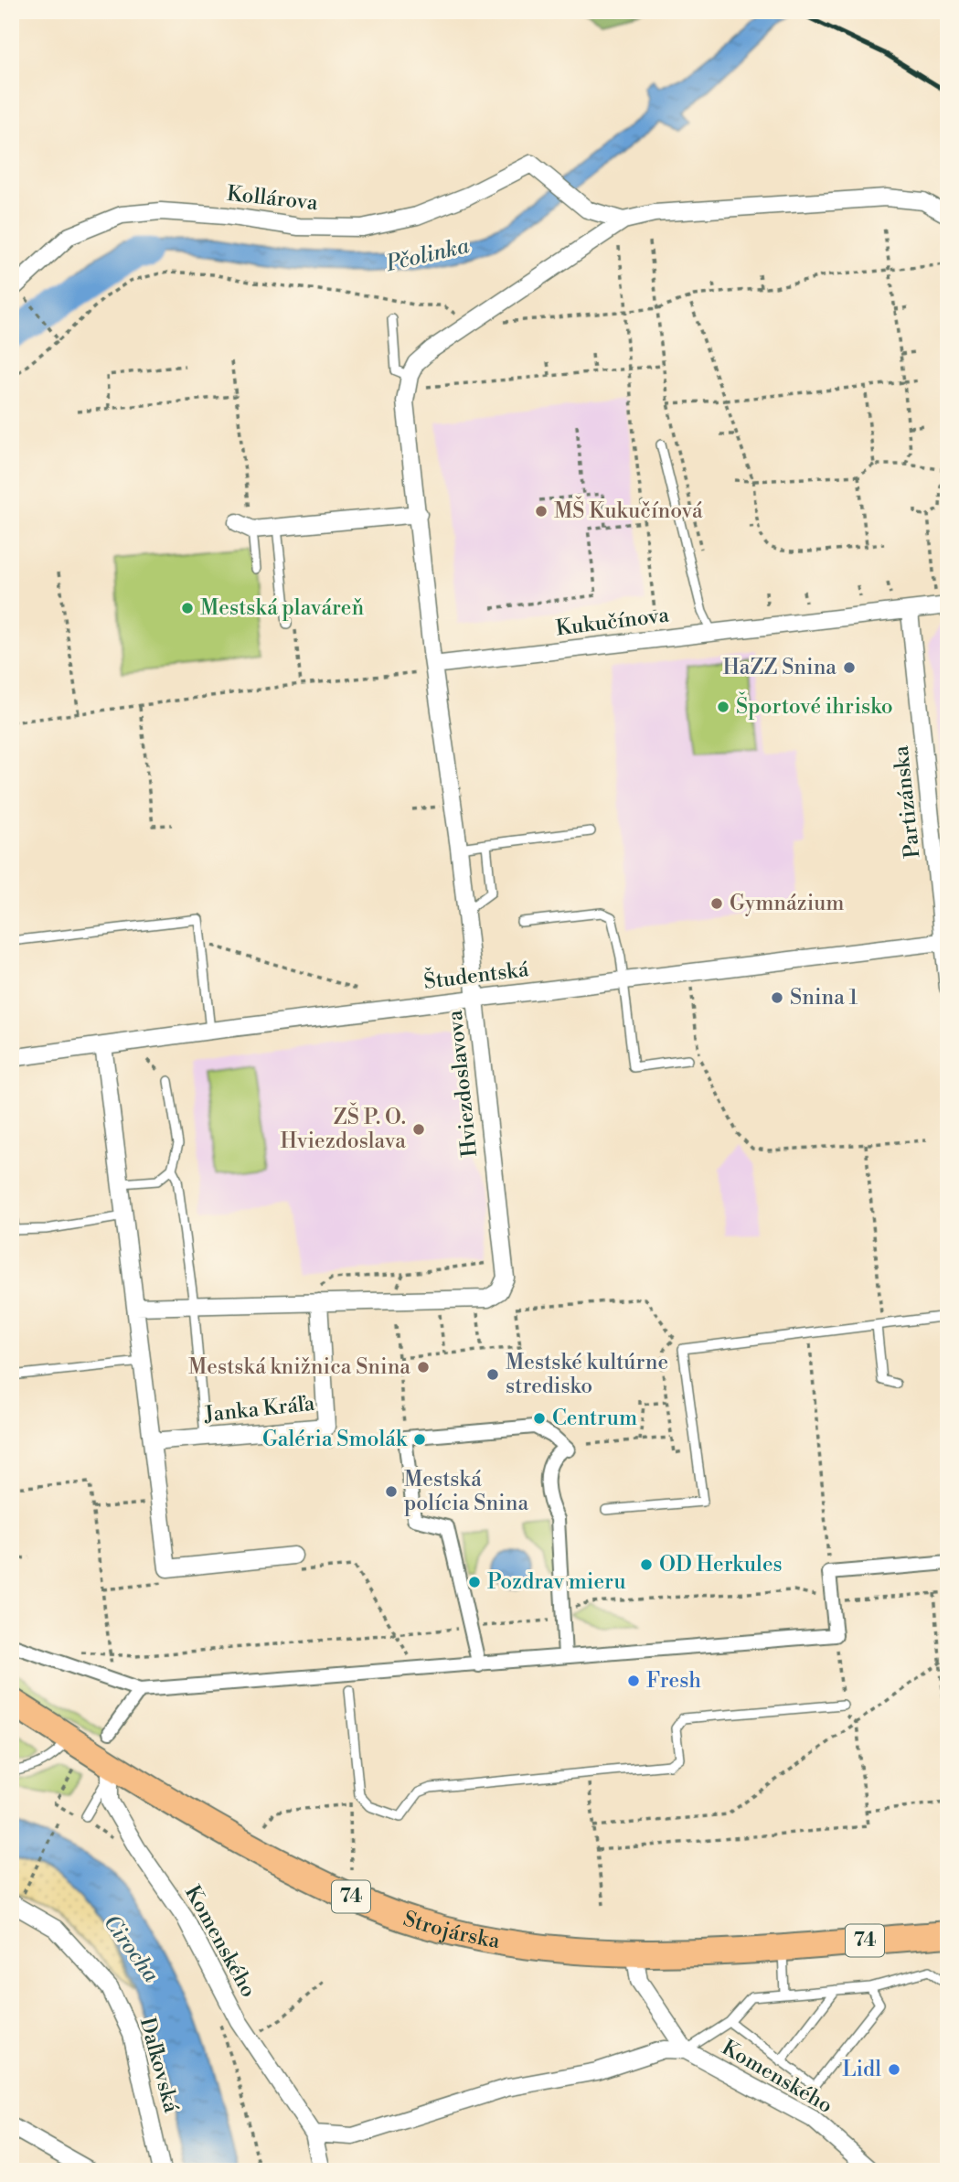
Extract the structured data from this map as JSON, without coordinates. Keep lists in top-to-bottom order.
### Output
{
  "streets": {
    "main road": ["74", "Strojárska"],
    "street": [
      "Kollárova",
      "Kukučínova",
      "Partizánska",
      "Študentská",
      "Hviezdoslavova",
      "Janka Kráľa",
      "Komenského",
      "Daľkovská"
    ]
  },
  "crossings": [
    ["Kukučínova", "Partizánska"],
    ["Kukučínova", "Hviezdoslavova"],
    ["Partizánska", "Študentská"],
    ["Študentská", "Hviezdoslavova"],
    ["Strojárska", "Komenského"]
  ],
  "water": ["Pčolinka", "Cirocha"],
  "places": [
    "MŠ Kukučínová",
    "Mestská plaváreň",
    "HaZZ Snina",
    "Športové ihrisko",
    "Gymnázium",
    "Snina 1",
    "ZŠ P. O. Hviezdoslava",
    "Mestská knižnica Snina",
    "Mestské kultúrne stredisko",
    "Centrum",
    "Galéria Smolák",
    "Mestská polícia Snina",
    "OD Herkules",
    "Pozdrav mieru",
    "Fresh",
    "Lidl"
  ]
}
